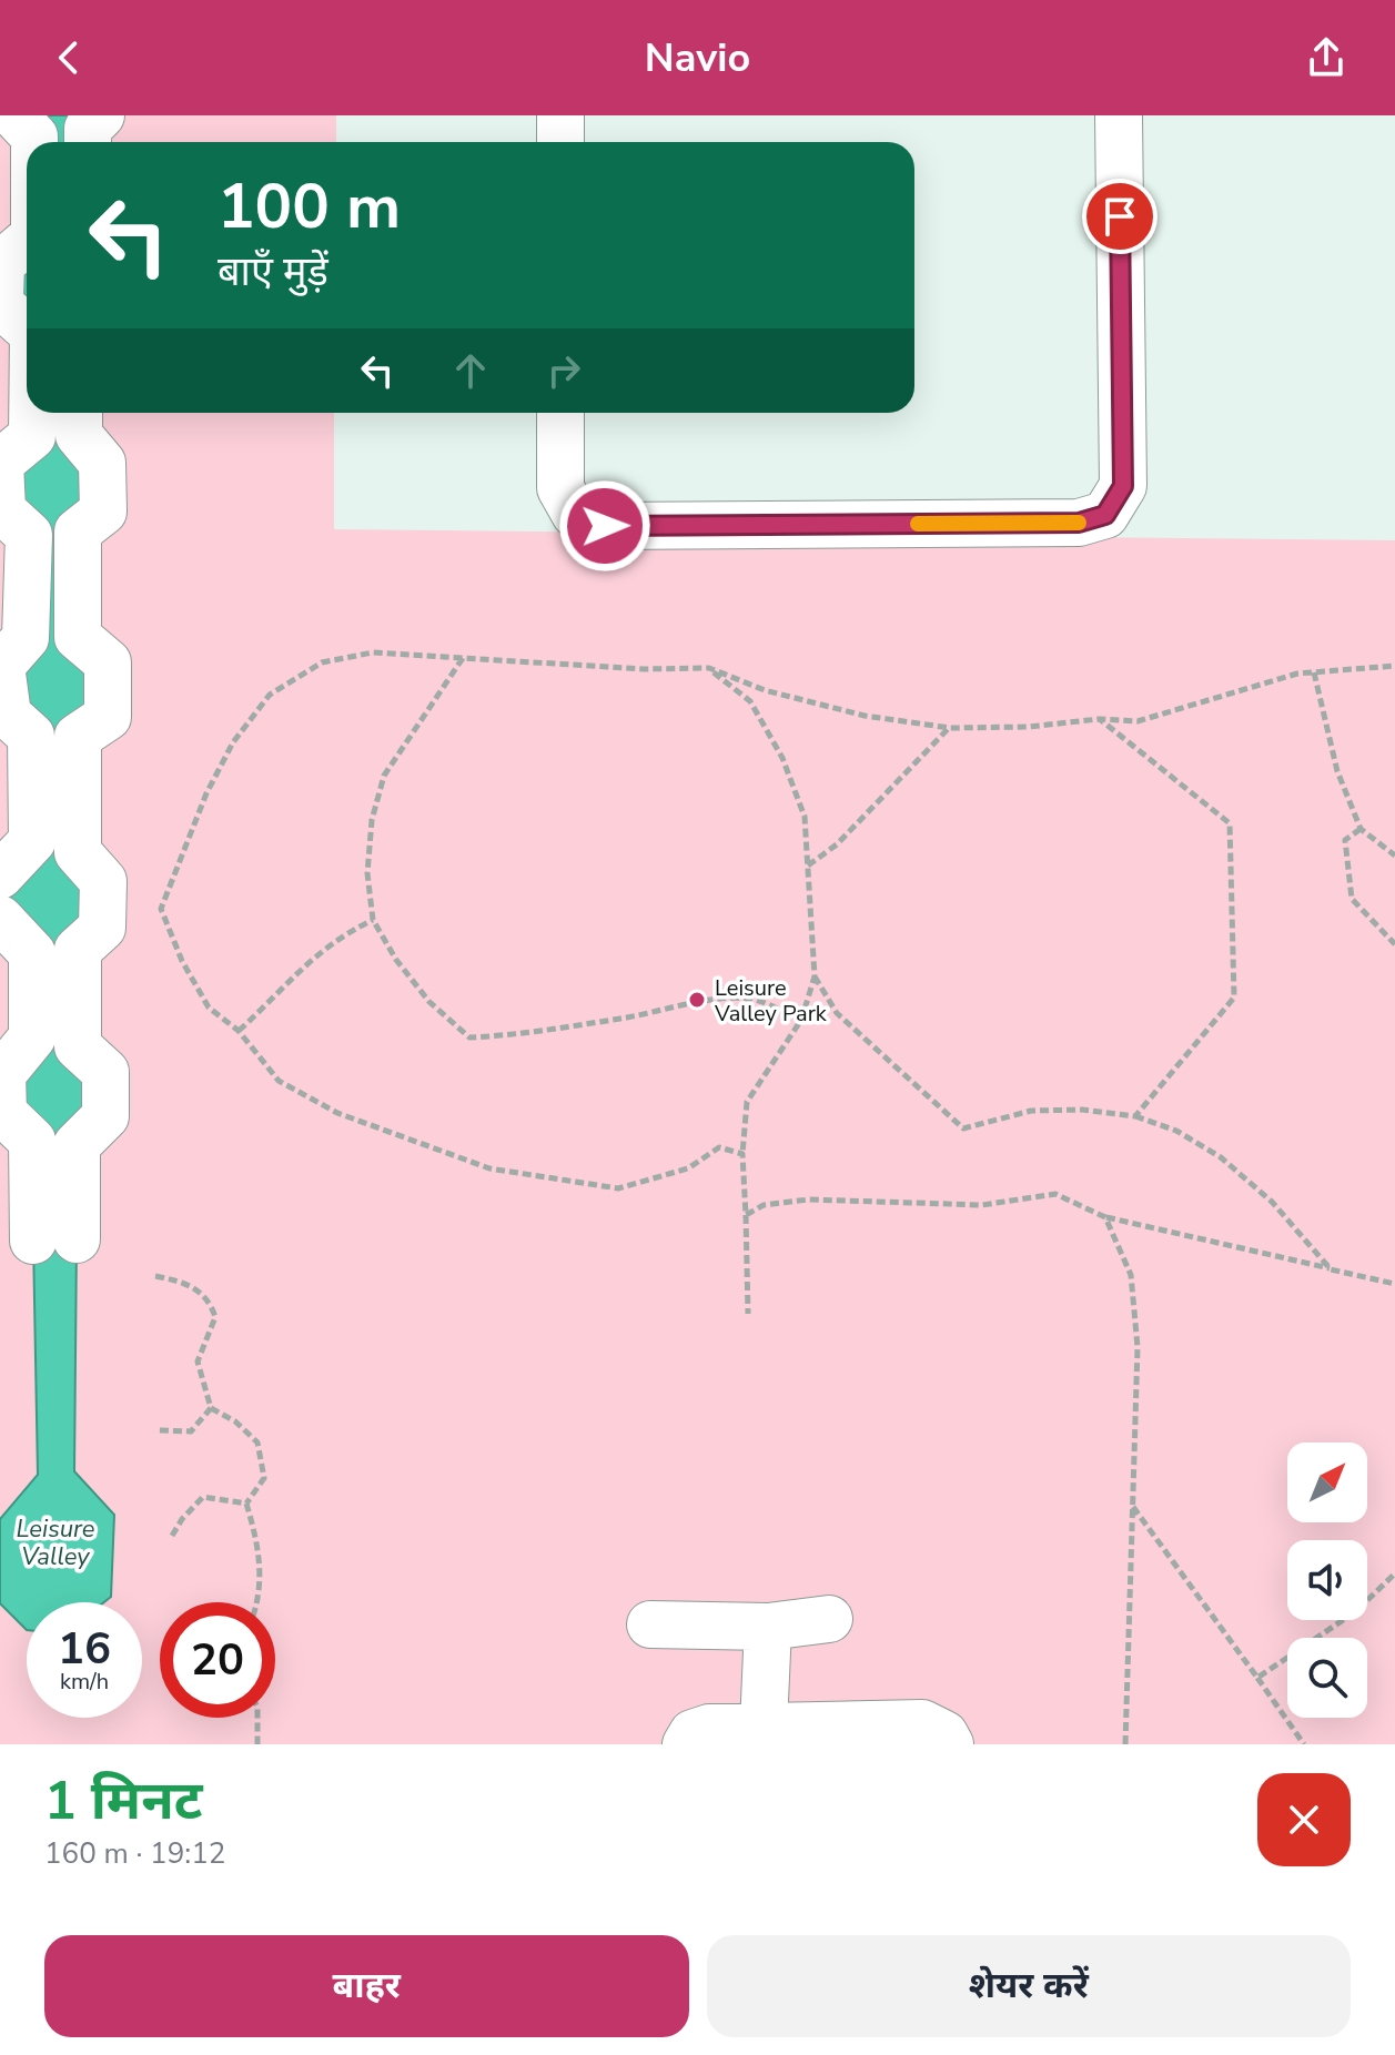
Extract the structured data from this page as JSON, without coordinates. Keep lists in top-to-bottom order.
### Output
{
  "water": ["Leisure Valley"],
  "places": ["Leisure Valley Park"],
  "north": "top right",
  "page": {
    "header": "Navio",
    "turn": ["100 m", "बाएँ मुड़ें"],
    "speed": "16 km/h",
    "limit": "20",
    "heading": ["1 मिनट", "160 m · 19:12"],
    "buttons": ["बाहर", "शेयर करें"]
  }
}
